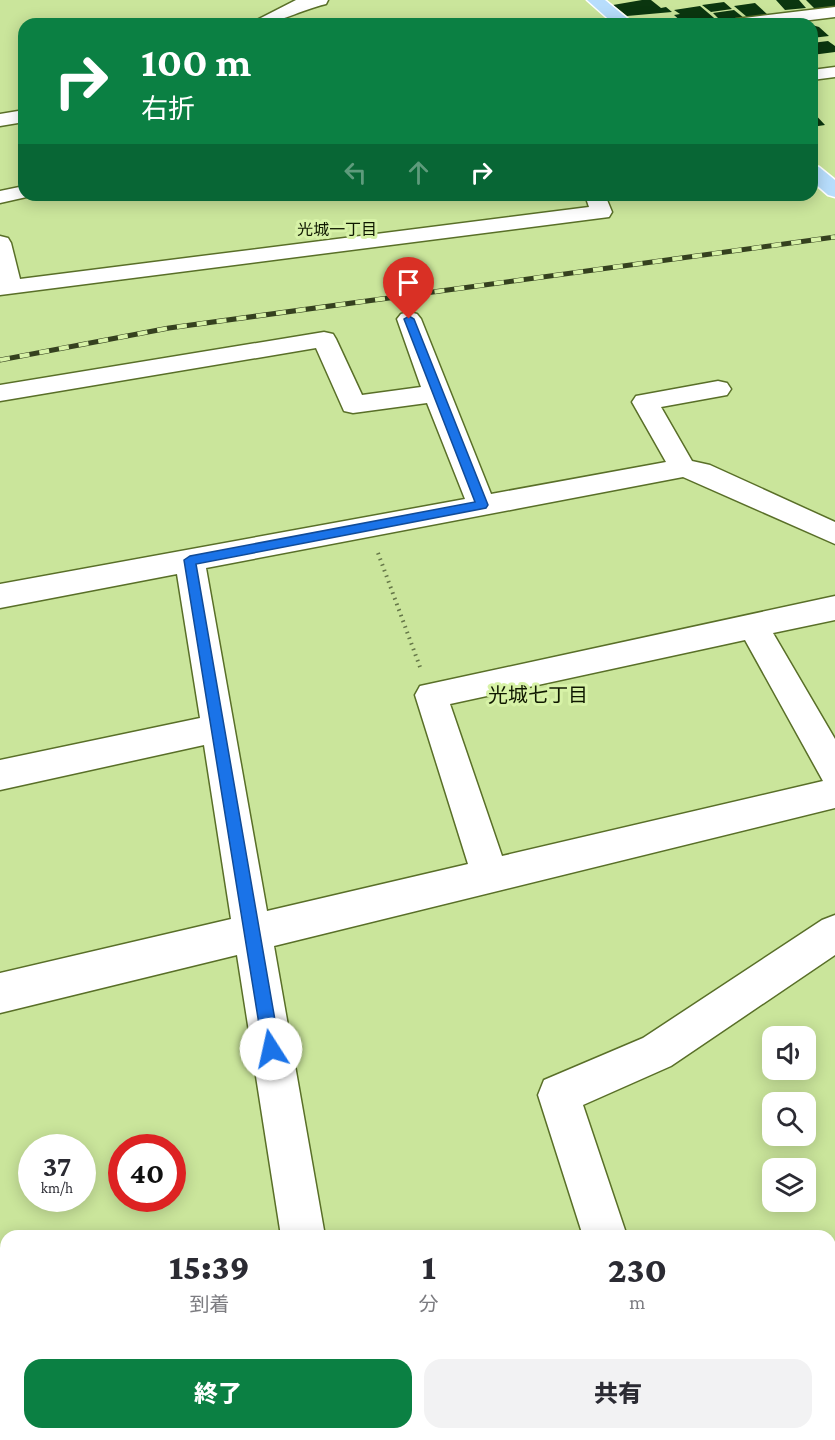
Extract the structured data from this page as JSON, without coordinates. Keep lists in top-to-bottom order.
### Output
{
  "districts": ["光城一丁目", "光城七丁目"],
  "page": {
    "turn": ["100 m", "右折"],
    "speed": "37 km/h",
    "limit": "40",
    "eta": [
      "15:39",
      "到着",
      "1",
      "分",
      "230",
      "m"
    ],
    "buttons": ["終了", "共有"]
  }
}
